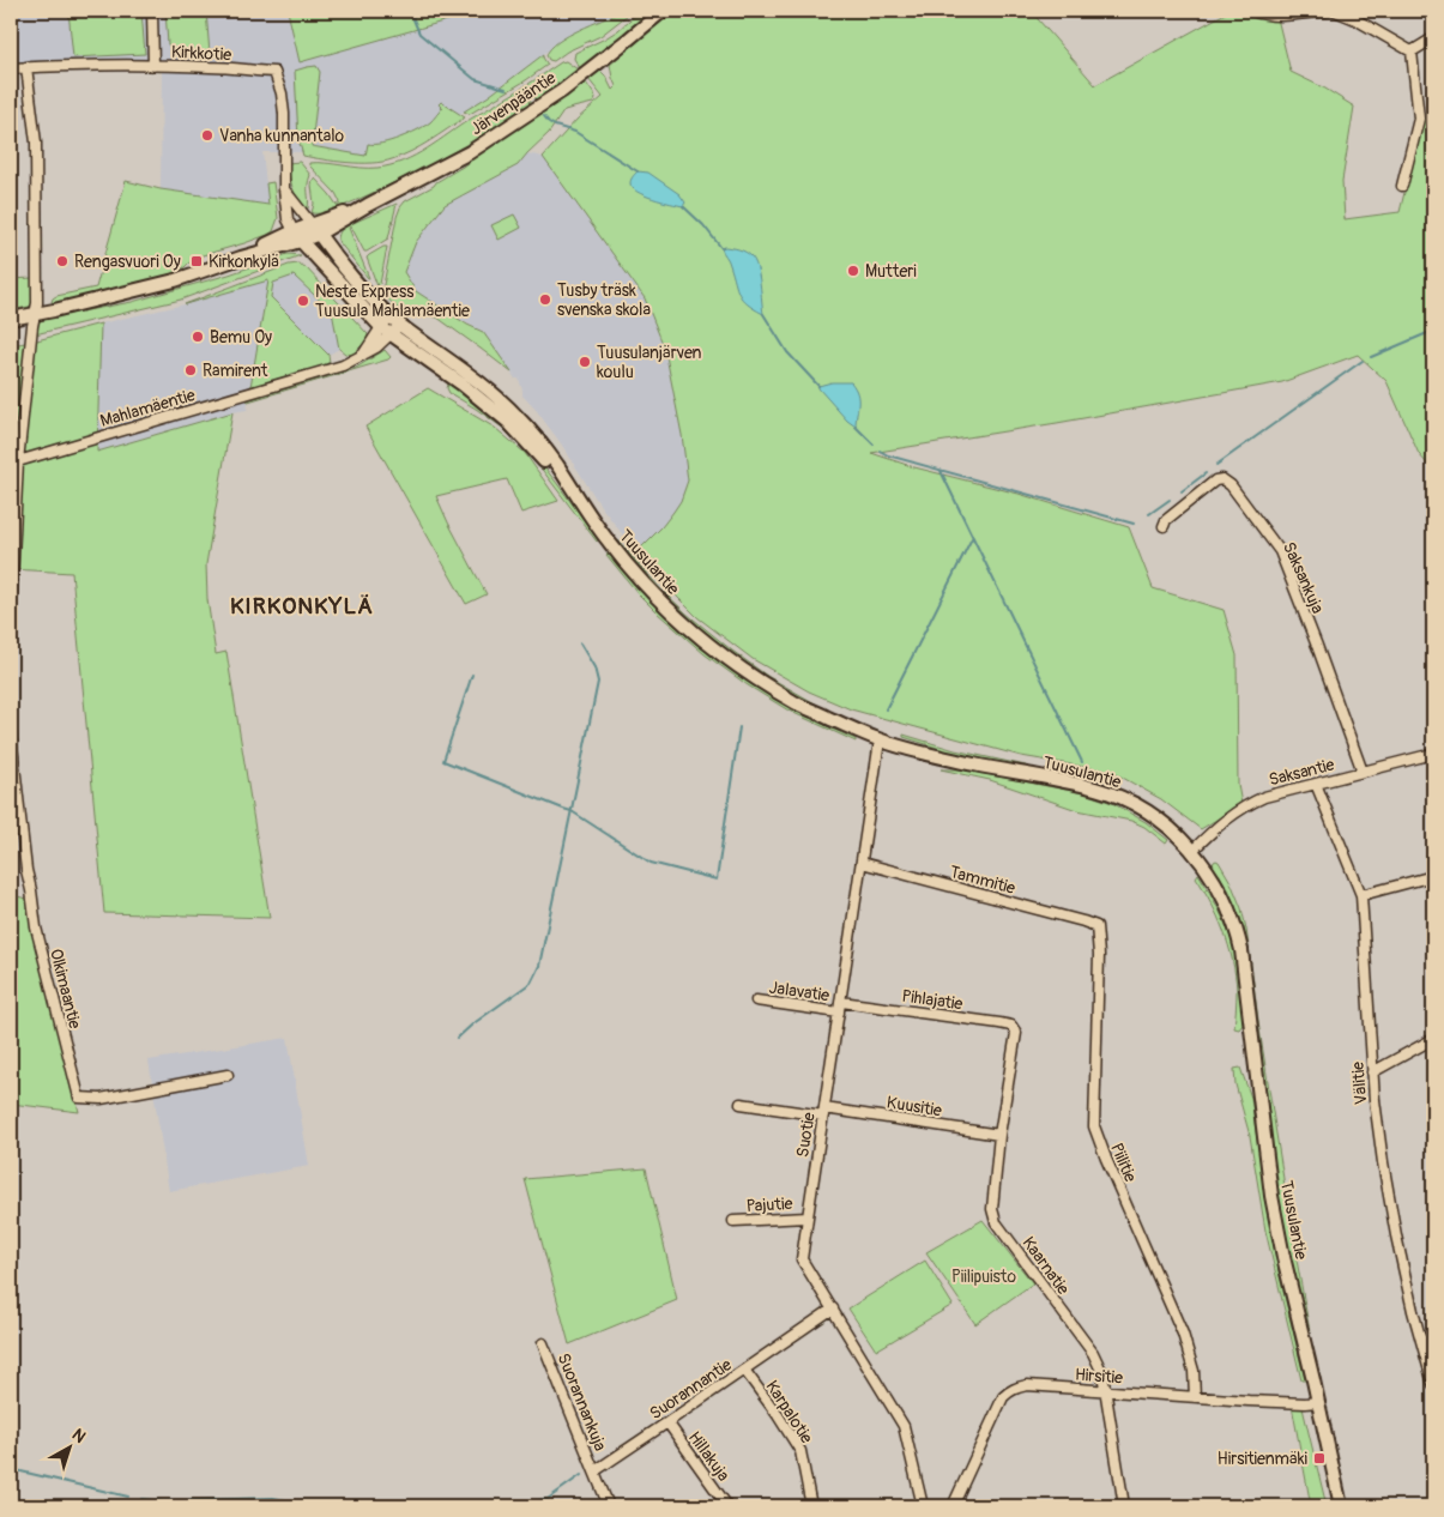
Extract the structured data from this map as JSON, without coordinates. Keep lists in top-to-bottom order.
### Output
{
  "streets": {
    "main road": ["Järvenpääntie", "Tuusulantie"],
    "street": [
      "Kirkkotie",
      "Mahlamäentie",
      "Saksankuja",
      "Saksantie",
      "Tammitie",
      "Olkimaantie",
      "Jalavatie",
      "Pihlajatie",
      "Välitie",
      "Kuusitie",
      "Suotie",
      "Piilitie",
      "Pajutie",
      "Kaarnatie",
      "Hirsitie",
      "Suorannantie",
      "Suorannankuja",
      "Karpalotie",
      "Hillakuja"
    ]
  },
  "crossings": [
    ["Kirkkotie", "Järvenpääntie"],
    ["Kirkkotie", "Tuusulantie"],
    ["Järvenpääntie", "Tuusulantie"],
    ["Mahlamäentie", "Tuusulantie"],
    ["Tuusulantie", "Saksantie"],
    ["Tuusulantie", "Suotie"],
    ["Tuusulantie", "Hirsitie"],
    ["Saksankuja", "Saksantie"],
    ["Saksantie", "Välitie"],
    ["Tammitie", "Suotie"],
    ["Tammitie", "Piilitie"],
    ["Jalavatie", "Suotie"],
    ["Pihlajatie", "Suotie"],
    ["Pihlajatie", "Kaarnatie"],
    ["Kuusitie", "Suotie"],
    ["Kuusitie", "Kaarnatie"],
    ["Suotie", "Pajutie"],
    ["Suotie", "Suorannantie"],
    ["Piilitie", "Hirsitie"],
    ["Kaarnatie", "Hirsitie"],
    ["Suorannantie", "Suorannankuja"],
    ["Suorannantie", "Karpalotie"],
    ["Suorannantie", "Hillakuja"]
  ],
  "districts": ["KIRKONKYLÄ"],
  "parks": ["Piilipuisto"],
  "places": {
    "other": [
      "Vanha kunnantalo",
      "Rengasvuori Oy",
      "Mutteri",
      "Tusby träsk svenska skola",
      "Neste Express Tuusula Mahlamäentie",
      "Bemu Oy",
      "Tuusulanjärven koulu",
      "Ramirent"
    ],
    "transit": ["Kirkonkylä", "Hirsitienmäki"]
  },
  "north": "top right"
}
